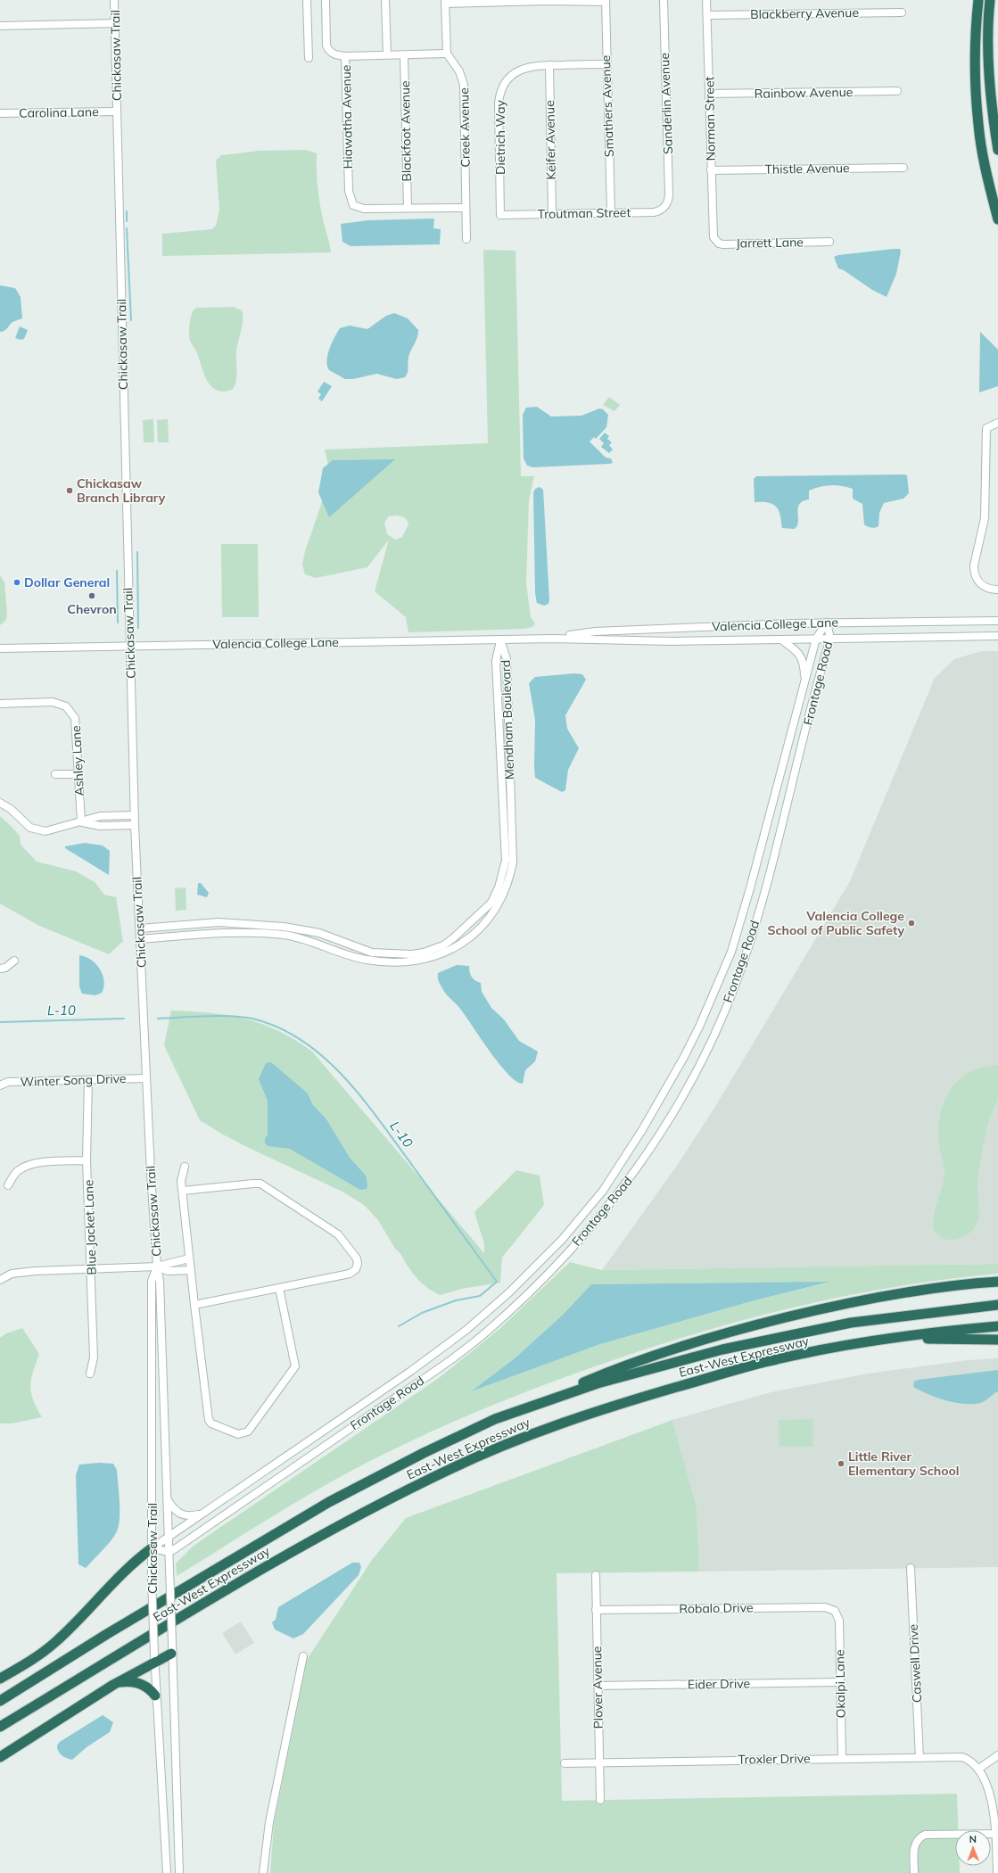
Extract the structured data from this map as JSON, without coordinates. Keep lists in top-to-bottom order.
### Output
{
  "streets": {
    "highway": ["East-West Expressway"],
    "street": [
      "Blackberry Avenue",
      "Chickasaw Trail",
      "Rainbow Avenue",
      "Sanderlin Avenue",
      "Smathers Avenue",
      "Carolina Lane",
      "Hiawatha Avenue",
      "Norman Street",
      "Creek Avenue",
      "Blackfoot Avenue",
      "Dietrich Way",
      "Keifer Avenue",
      "Thistle Avenue",
      "Troutman Street",
      "Jarrett Lane",
      "Valencia College Lane",
      "Frontage Road",
      "Mendham Boulevard",
      "Ashley Lane",
      "Winter Song Drive",
      "Blue Jacket Lane",
      "Robalo Drive",
      "Caswell Drive",
      "Eider Drive",
      "Okalpi Lane",
      "Plover Avenue",
      "Troxler Drive"
    ]
  },
  "crossings": [
    ["Blackberry Avenue", "Norman Street"],
    ["Chickasaw Trail", "Carolina Lane"],
    ["Chickasaw Trail", "Valencia College Lane"],
    ["Chickasaw Trail", "Frontage Road"],
    ["Chickasaw Trail", "Mendham Boulevard"],
    ["Chickasaw Trail", "Winter Song Drive"],
    ["Rainbow Avenue", "Norman Street"],
    ["Sanderlin Avenue", "Troutman Street"],
    ["Smathers Avenue", "Dietrich Way"],
    ["Smathers Avenue", "Troutman Street"],
    ["Hiawatha Avenue", "Blackfoot Avenue"],
    ["Norman Street", "Thistle Avenue"],
    ["Norman Street", "Jarrett Lane"],
    ["Dietrich Way", "Keifer Avenue"],
    ["Dietrich Way", "Troutman Street"],
    ["Keifer Avenue", "Troutman Street"],
    ["Valencia College Lane", "Frontage Road"],
    ["Valencia College Lane", "Mendham Boulevard"],
    ["Winter Song Drive", "Blue Jacket Lane"],
    ["Robalo Drive", "Okalpi Lane"],
    ["Robalo Drive", "Plover Avenue"],
    ["Caswell Drive", "Troxler Drive"],
    ["Eider Drive", "Okalpi Lane"],
    ["Eider Drive", "Plover Avenue"],
    ["Okalpi Lane", "Troxler Drive"],
    ["Plover Avenue", "Troxler Drive"]
  ],
  "water": ["L-10"],
  "places": [
    "Chickasaw Branch Library",
    "Dollar General",
    "Chevron",
    "Valencia College School of Public Safety",
    "Little River Elementary School"
  ],
  "north": "top"
}
